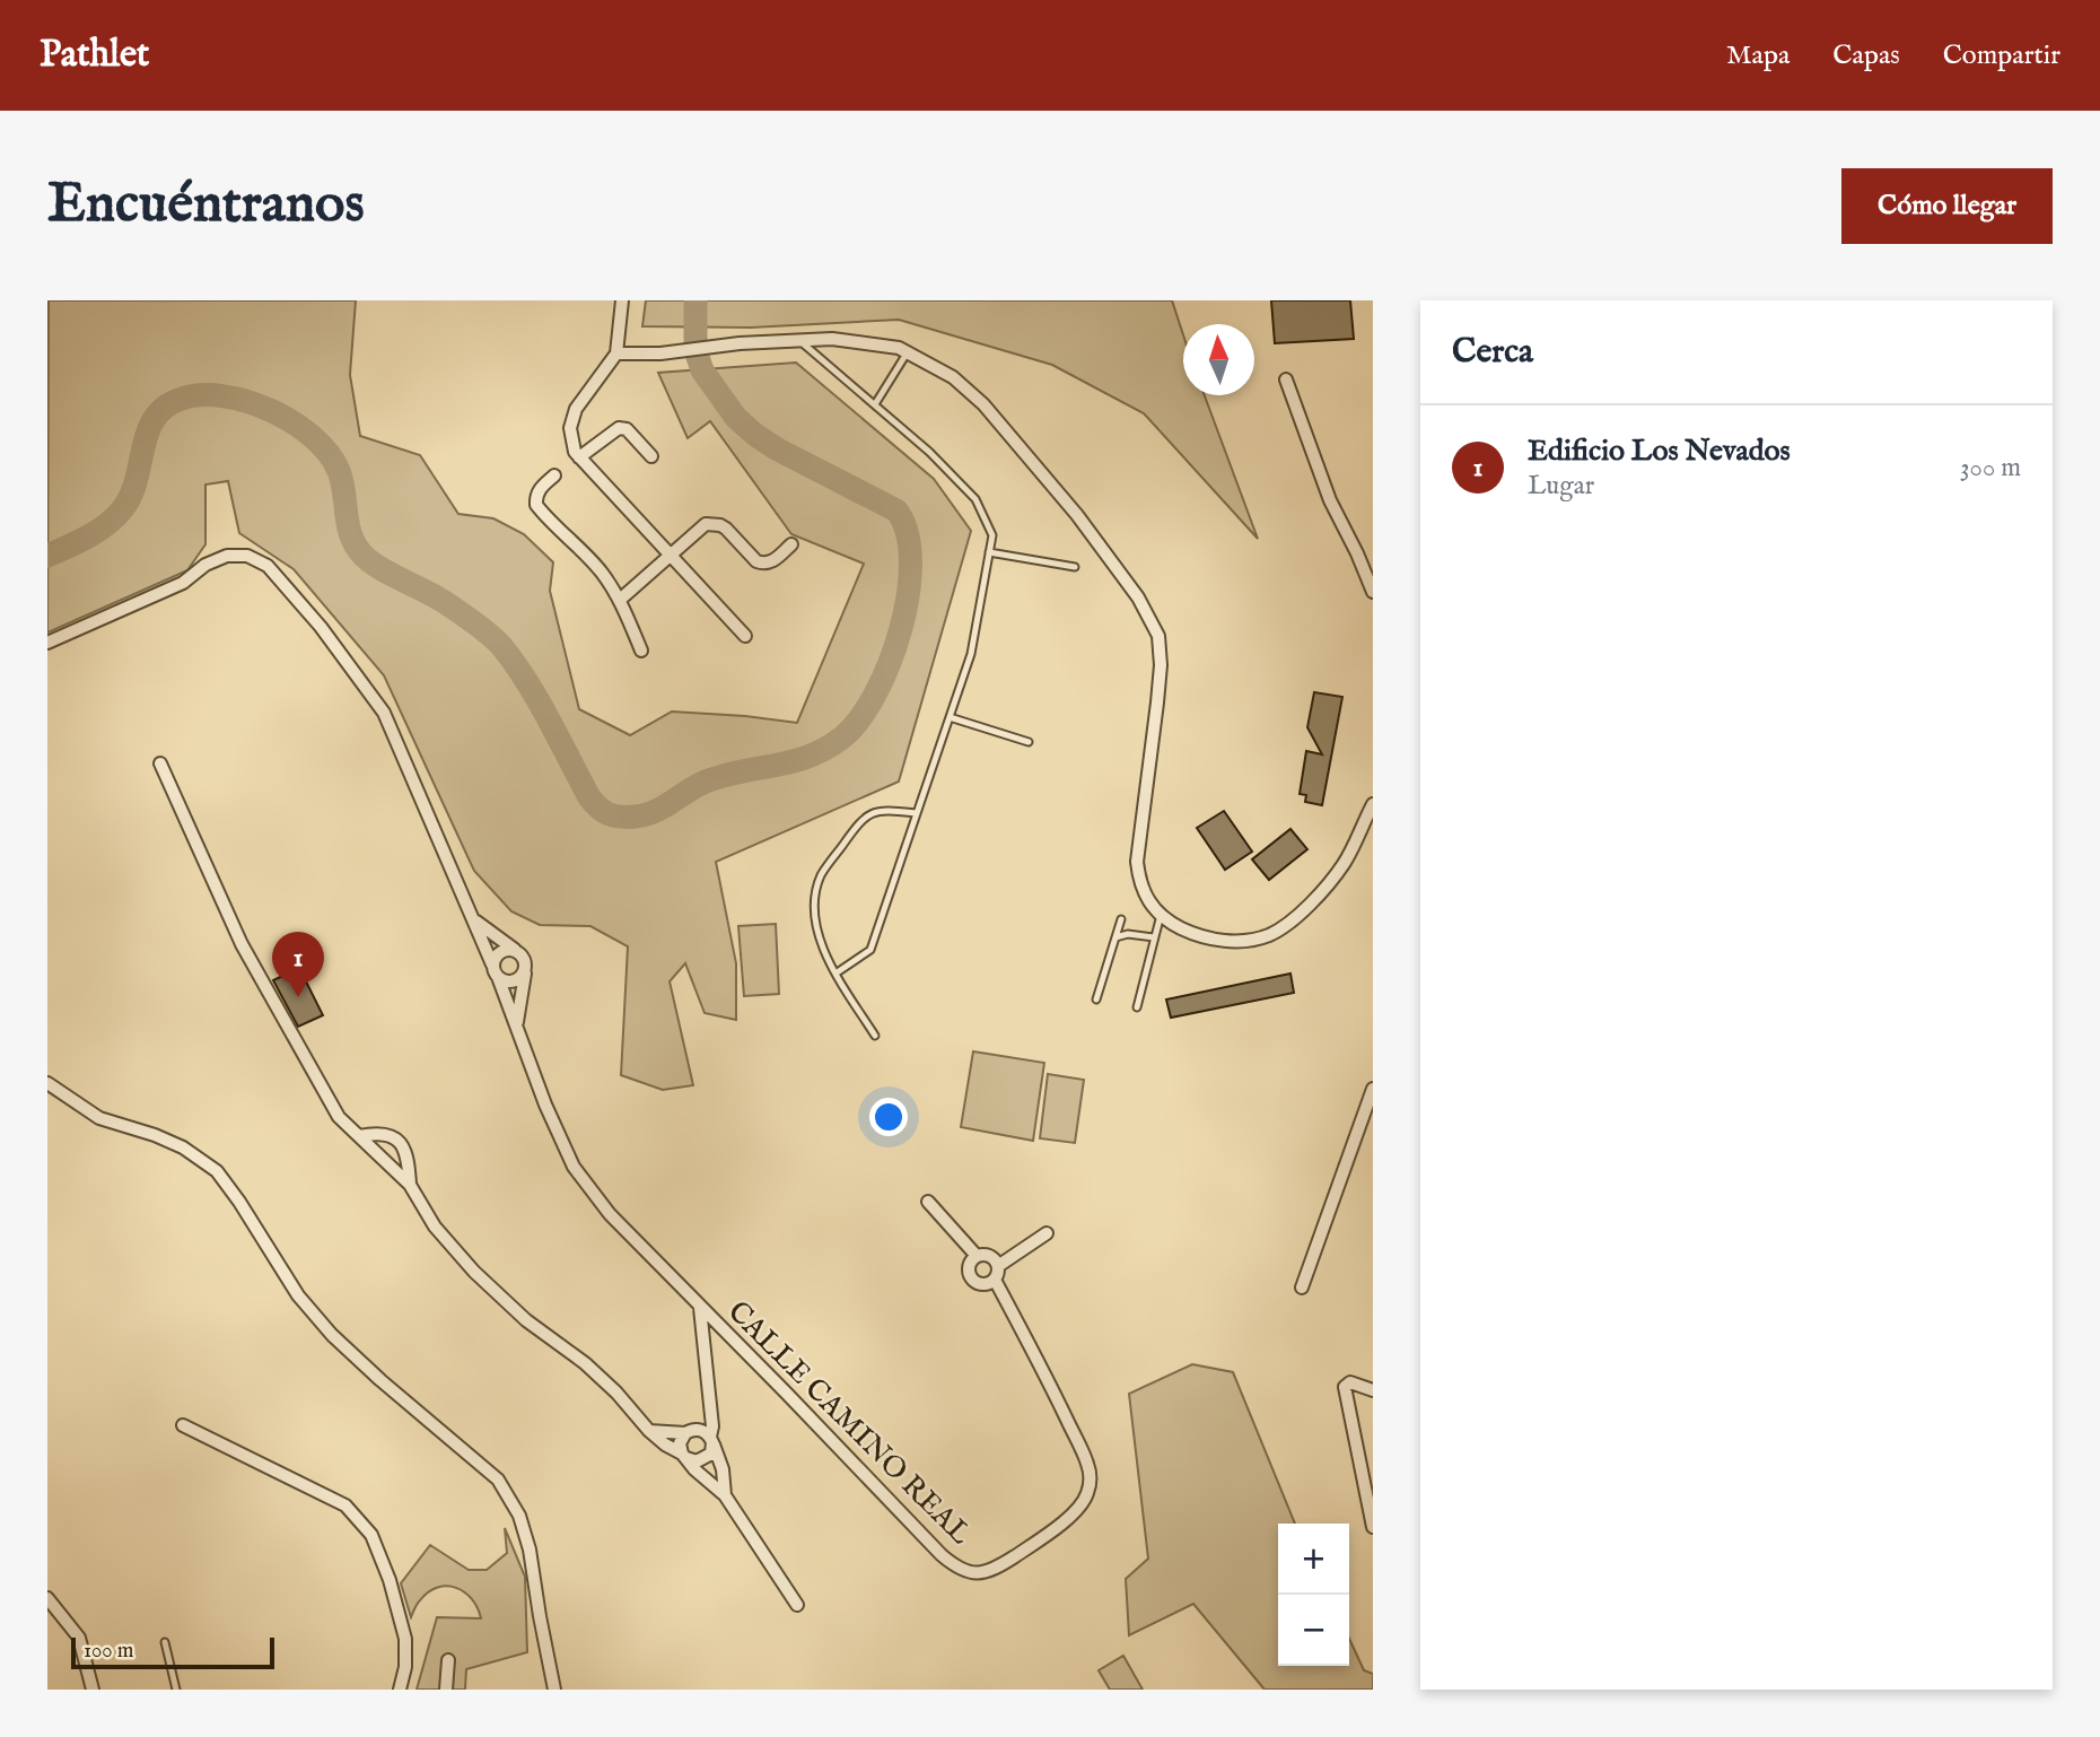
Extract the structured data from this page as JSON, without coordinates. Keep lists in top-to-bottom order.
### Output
{
  "streets": {
    "street": ["CALLE CAMINO REAL"]
  },
  "scale_bar": "100 m",
  "north": "top",
  "page": {
    "header": "Pathlet",
    "nav": ["Mapa", "Capas", "Compartir"],
    "buttons": "Cómo llegar",
    "title": "Encuéntranos",
    "heading": "Cerca",
    "list": [
      {
        "mark": "1",
        "name": "Edificio Los Nevados",
        "note": "Lugar",
        "value": "300 m"
      }
    ],
    "pins": "1",
    "map_buttons": ["+", "−"],
    "scale": "100 m"
  }
}
